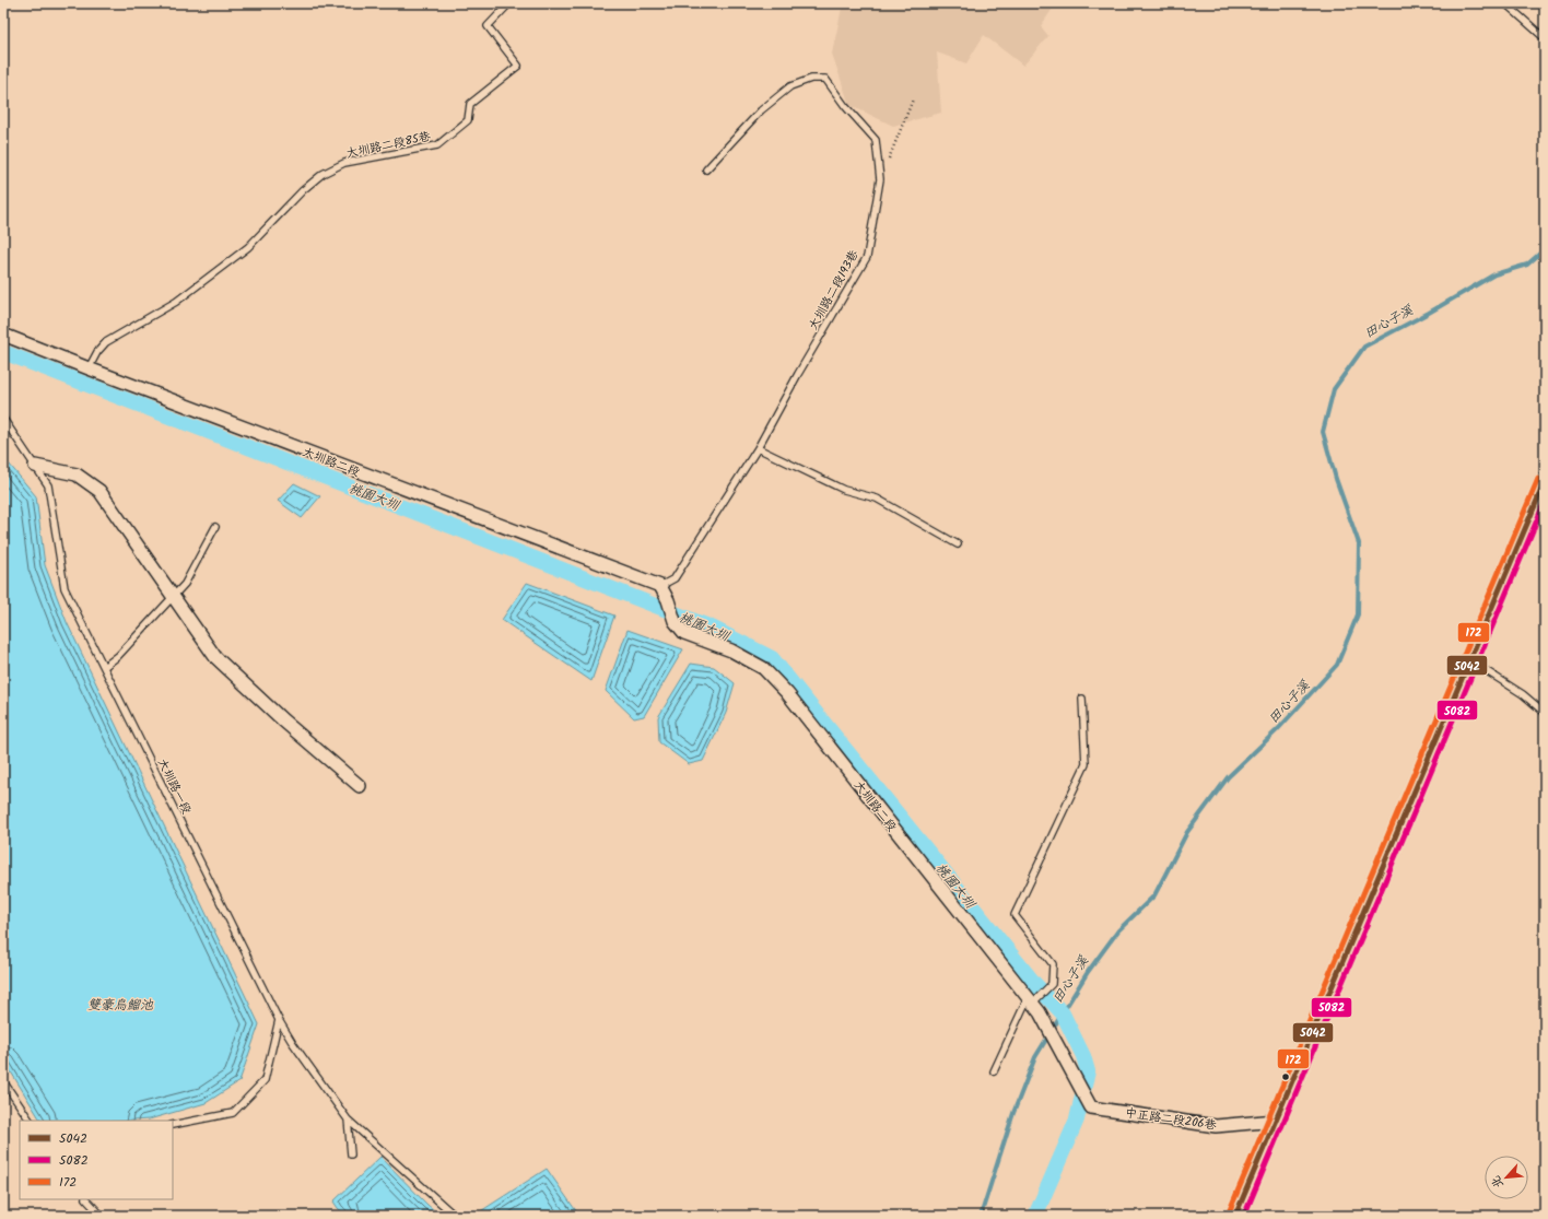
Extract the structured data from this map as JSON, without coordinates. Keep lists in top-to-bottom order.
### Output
{
  "streets": {
    "street": ["大圳路二段", "中正路二段206巷"],
    "lane": ["大圳路二段85巷", "大圳路二段193巷", "大圳路一段"]
  },
  "crossings": [
    ["大圳路二段85巷", "大圳路二段"],
    ["大圳路二段193巷", "大圳路二段"],
    ["大圳路二段", "中正路二段206巷"]
  ],
  "water": ["田心子溪", "桃園大圳", "雙豪烏鰡池"],
  "lines": ["transit line 172", "transit line 5042", "transit line 5082"],
  "legend": ["5042", "5082", "172"],
  "north": "bottom left"
}
